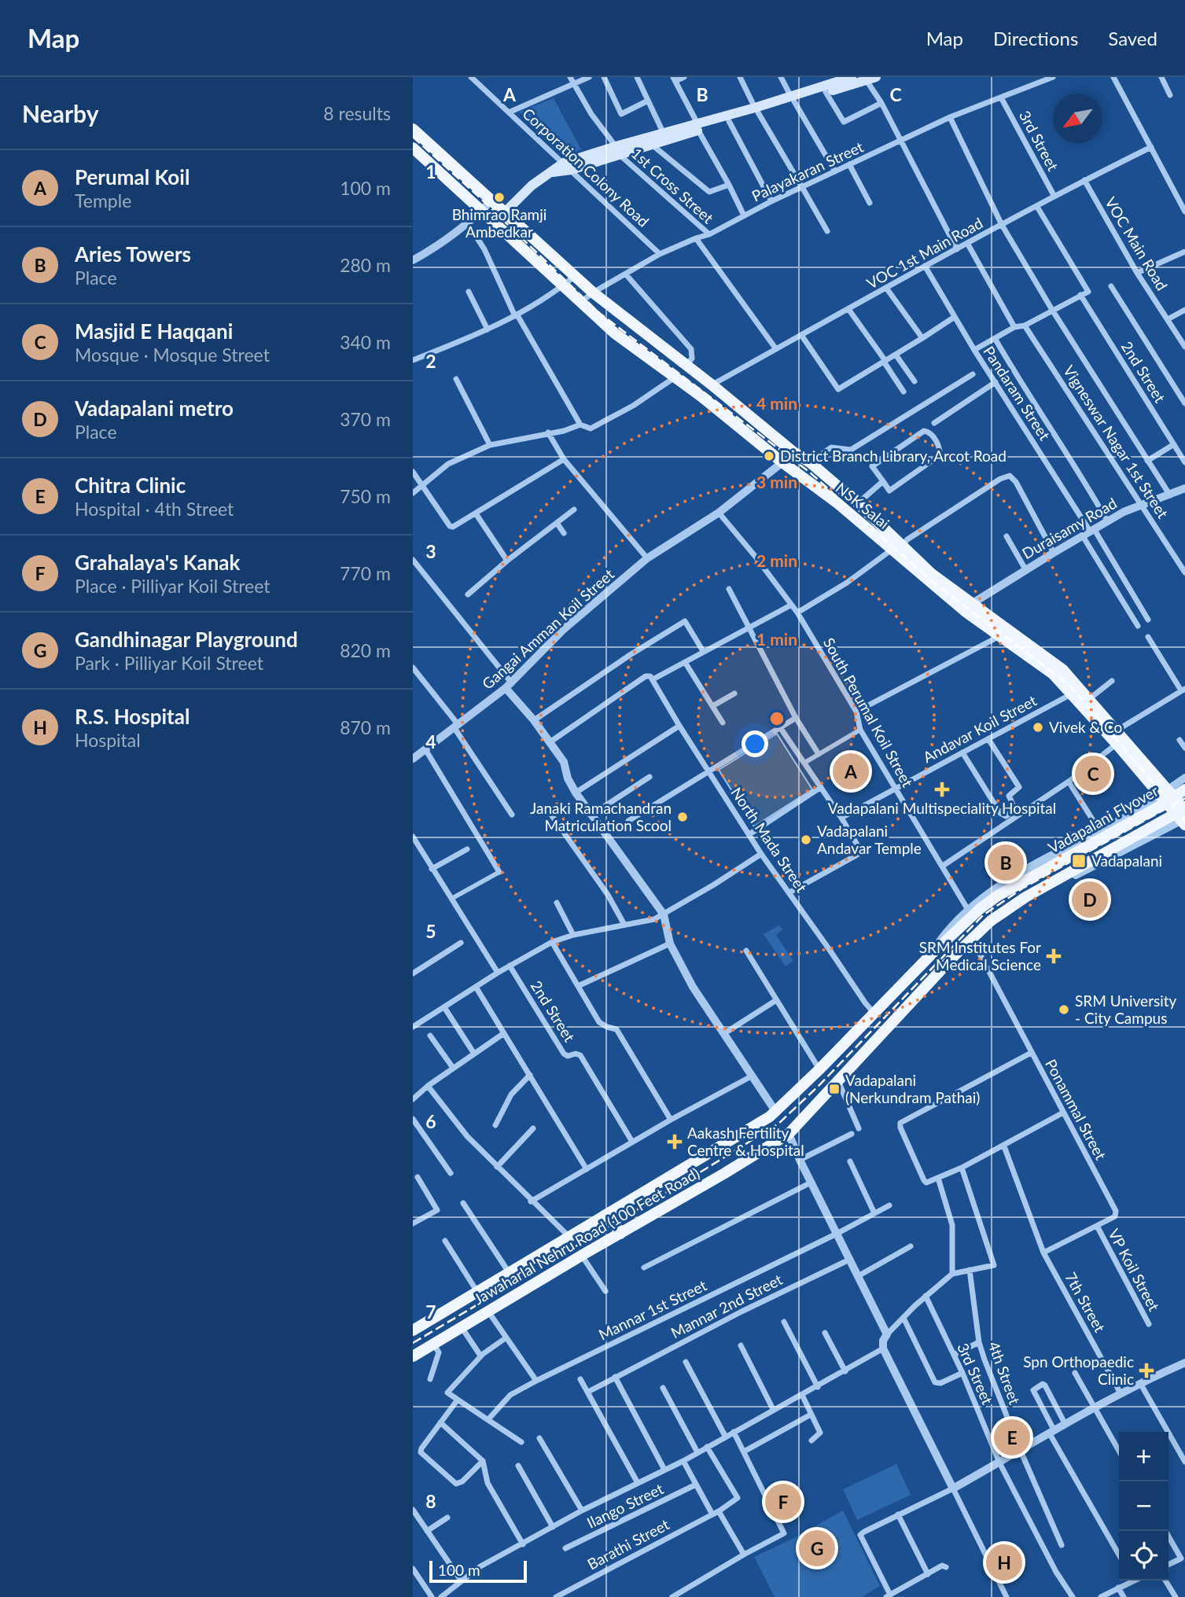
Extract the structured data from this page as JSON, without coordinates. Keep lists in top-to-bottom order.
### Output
{
  "streets": {
    "main road": ["NSK Salai", "Vadapalani Flyover", "Jawaharlal Nehru Road (100 Feet Road)"],
    "street": [
      "3rd Street",
      "Corporation Colony Road",
      "Palayakaran Street",
      "1st Cross Street",
      "VOC Main Road",
      "VOC 1st Main Road",
      "2nd Street",
      "Pandaram Street",
      "Vigneswar Nagar 1st Street",
      "Duraisamy Road",
      "Gangai Amman Koil Street",
      "South Perumal Koil Street",
      "Andavar Koil Street",
      "North Mada Street",
      "Ponammal Street",
      "VP Koil Street",
      "7th Street",
      "Mannar 2nd Street",
      "Mannar 1st Street",
      "4th Street",
      "Ilango Street",
      "Barathi Street"
    ]
  },
  "crossings": [
    ["3rd Street", "Palayakaran Street"],
    ["3rd Street", "VOC 1st Main Road"],
    ["Corporation Colony Road", "Palayakaran Street"],
    ["Palayakaran Street", "1st Cross Street"],
    ["Palayakaran Street", "NSK Salai"],
    ["VOC Main Road", "VOC 1st Main Road"],
    ["VOC 1st Main Road", "Pandaram Street"],
    ["Pandaram Street", "Duraisamy Road"],
    ["Vigneswar Nagar 1st Street", "Duraisamy Road"],
    ["NSK Salai", "Duraisamy Road"],
    ["NSK Salai", "Gangai Amman Koil Street"],
    ["NSK Salai", "Andavar Koil Street"],
    ["NSK Salai", "Vadapalani Flyover"],
    ["NSK Salai", "Jawaharlal Nehru Road (100 Feet Road)"],
    ["Gangai Amman Koil Street", "South Perumal Koil Street"],
    ["South Perumal Koil Street", "Andavar Koil Street"],
    ["South Perumal Koil Street", "Jawaharlal Nehru Road (100 Feet Road)"],
    ["Vadapalani Flyover", "Jawaharlal Nehru Road (100 Feet Road)"],
    ["North Mada Street", "Jawaharlal Nehru Road (100 Feet Road)"],
    ["Ponammal Street", "Jawaharlal Nehru Road (100 Feet Road)"],
    ["Ponammal Street", "VP Koil Street"],
    ["Ponammal Street", "7th Street"]
  ],
  "places": {
    "other": [
      "Bhimrao Ramji Ambedkar",
      "District Branch Library, Arcot Road",
      "Vivek & Co",
      "Janaki Ramachandran Matriculation Scool",
      "Vadapalani Andavar Temple",
      "SRM University - City Campus"
    ],
    "health": [
      "Vadapalani Multispeciality Hospital",
      "SRM Institutes For Medical Science",
      "Aakash Fertility Centre & Hospital",
      "Spn Orthopaedic Clinic"
    ],
    "transit": ["Vadapalani", "Vadapalani (Nerkundram Pathai)"]
  },
  "scale_bar": "100 m",
  "north": "bottom left",
  "page": {
    "header": "Map",
    "nav": ["Map", "Directions", "Saved"],
    "heading": ["Nearby", "8 results"],
    "list": [
      {
        "mark": "A",
        "name": "Perumal Koil",
        "note": "Temple",
        "value": "100 m"
      },
      {
        "mark": "B",
        "name": "Aries Towers",
        "note": "Place",
        "value": "280 m"
      },
      {
        "mark": "C",
        "name": "Masjid E Haqqani",
        "note": "Mosque · Mosque Street",
        "value": "340 m"
      },
      {
        "mark": "D",
        "name": "Vadapalani metro",
        "note": "Place",
        "value": "370 m"
      },
      {
        "mark": "E",
        "name": "Chitra Clinic",
        "note": "Hospital · 4th Street",
        "value": "750 m"
      },
      {
        "mark": "F",
        "name": "Grahalaya's Kanak",
        "note": "Place · Pilliyar Koil Street",
        "value": "770 m"
      },
      {
        "mark": "G",
        "name": "Gandhinagar Playground",
        "note": "Park · Pilliyar Koil Street",
        "value": "820 m"
      },
      {
        "mark": "H",
        "name": "R.S. Hospital",
        "note": "Hospital",
        "value": "870 m"
      }
    ],
    "pins": [
      "A",
      "C",
      "B",
      "D",
      "E",
      "F",
      "G",
      "H"
    ],
    "map_buttons": ["+", "−"],
    "scale": "100 m"
  },
  "grid": {
    "columns": ["A", "B", "C"],
    "rows": [
      "1",
      "2",
      "3",
      "4",
      "5",
      "6",
      "7",
      "8"
    ]
  },
  "rings": [
    "4 min",
    "3 min",
    "2 min",
    "1 min"
  ]
}
